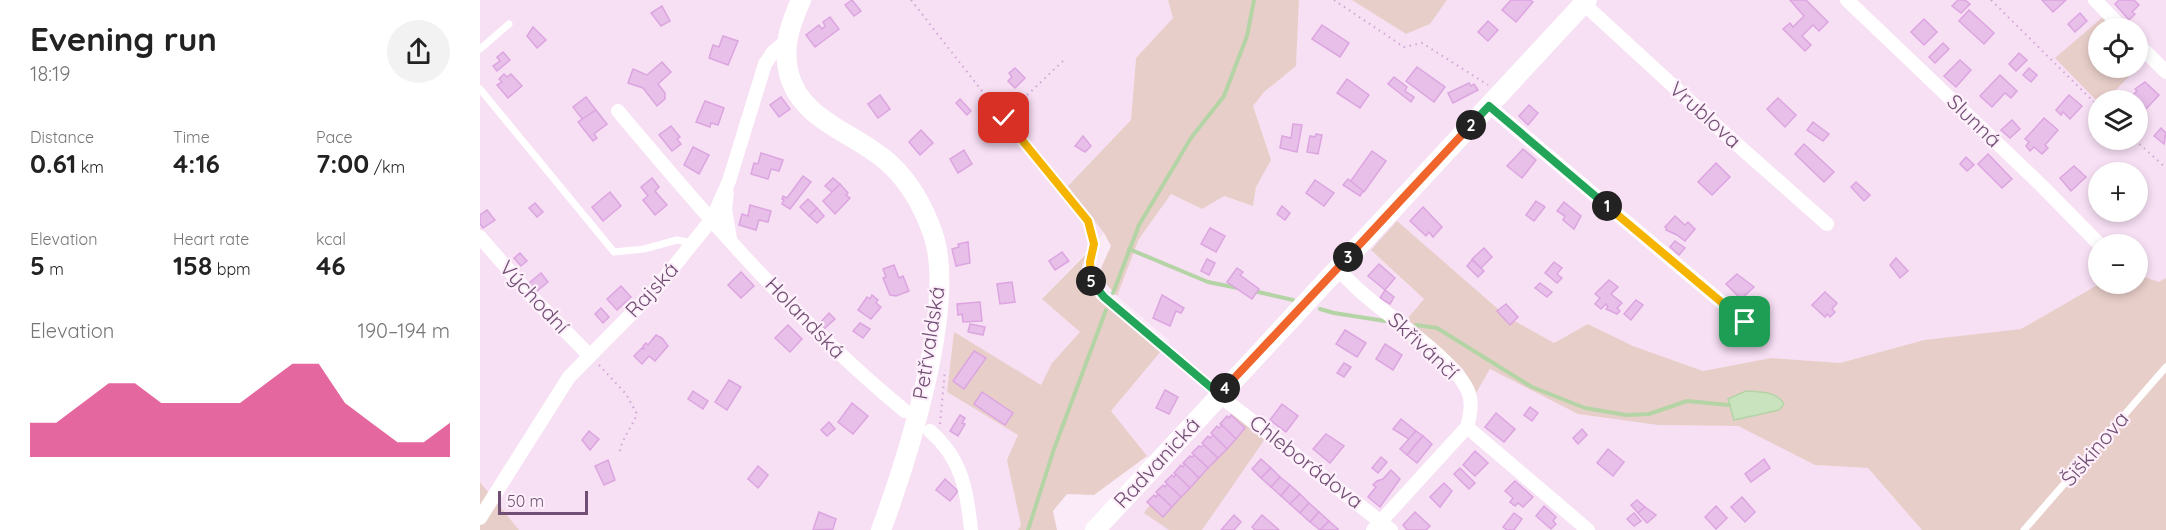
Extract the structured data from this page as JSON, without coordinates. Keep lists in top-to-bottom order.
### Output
{
  "streets": {
    "street": [
      "Vrublova",
      "Slunná",
      "Rajská",
      "Východní",
      "Holandská",
      "Petřvaldská",
      "Skřivánčí",
      "Chleborádova",
      "Radvanická"
    ],
    "lane": ["Šiškinova"]
  },
  "crossings": [
    ["Vrublova", "Radvanická"],
    ["Rajská", "Východní"],
    ["Rajská", "Holandská"],
    ["Rajská", "Petřvaldská"],
    ["Skřivánčí", "Radvanická"],
    ["Chleborádova", "Radvanická"]
  ],
  "scale_bar": "50 m",
  "page": {
    "heading": ["Evening run", "18:19"],
    "map_buttons": ["+", "−"],
    "stats": [
      ["Distance", "0.61 km"],
      ["Time", "4:16"],
      ["Pace", "7:00 /km"],
      ["Elevation", "5 m"],
      ["Heart rate", "158 bpm"],
      ["kcal", "46"]
    ],
    "pins": [
      "2",
      "1",
      "3",
      "5",
      "4"
    ],
    "chart": ["Elevation", "190–194 m"],
    "scale": "50 m"
  }
}
